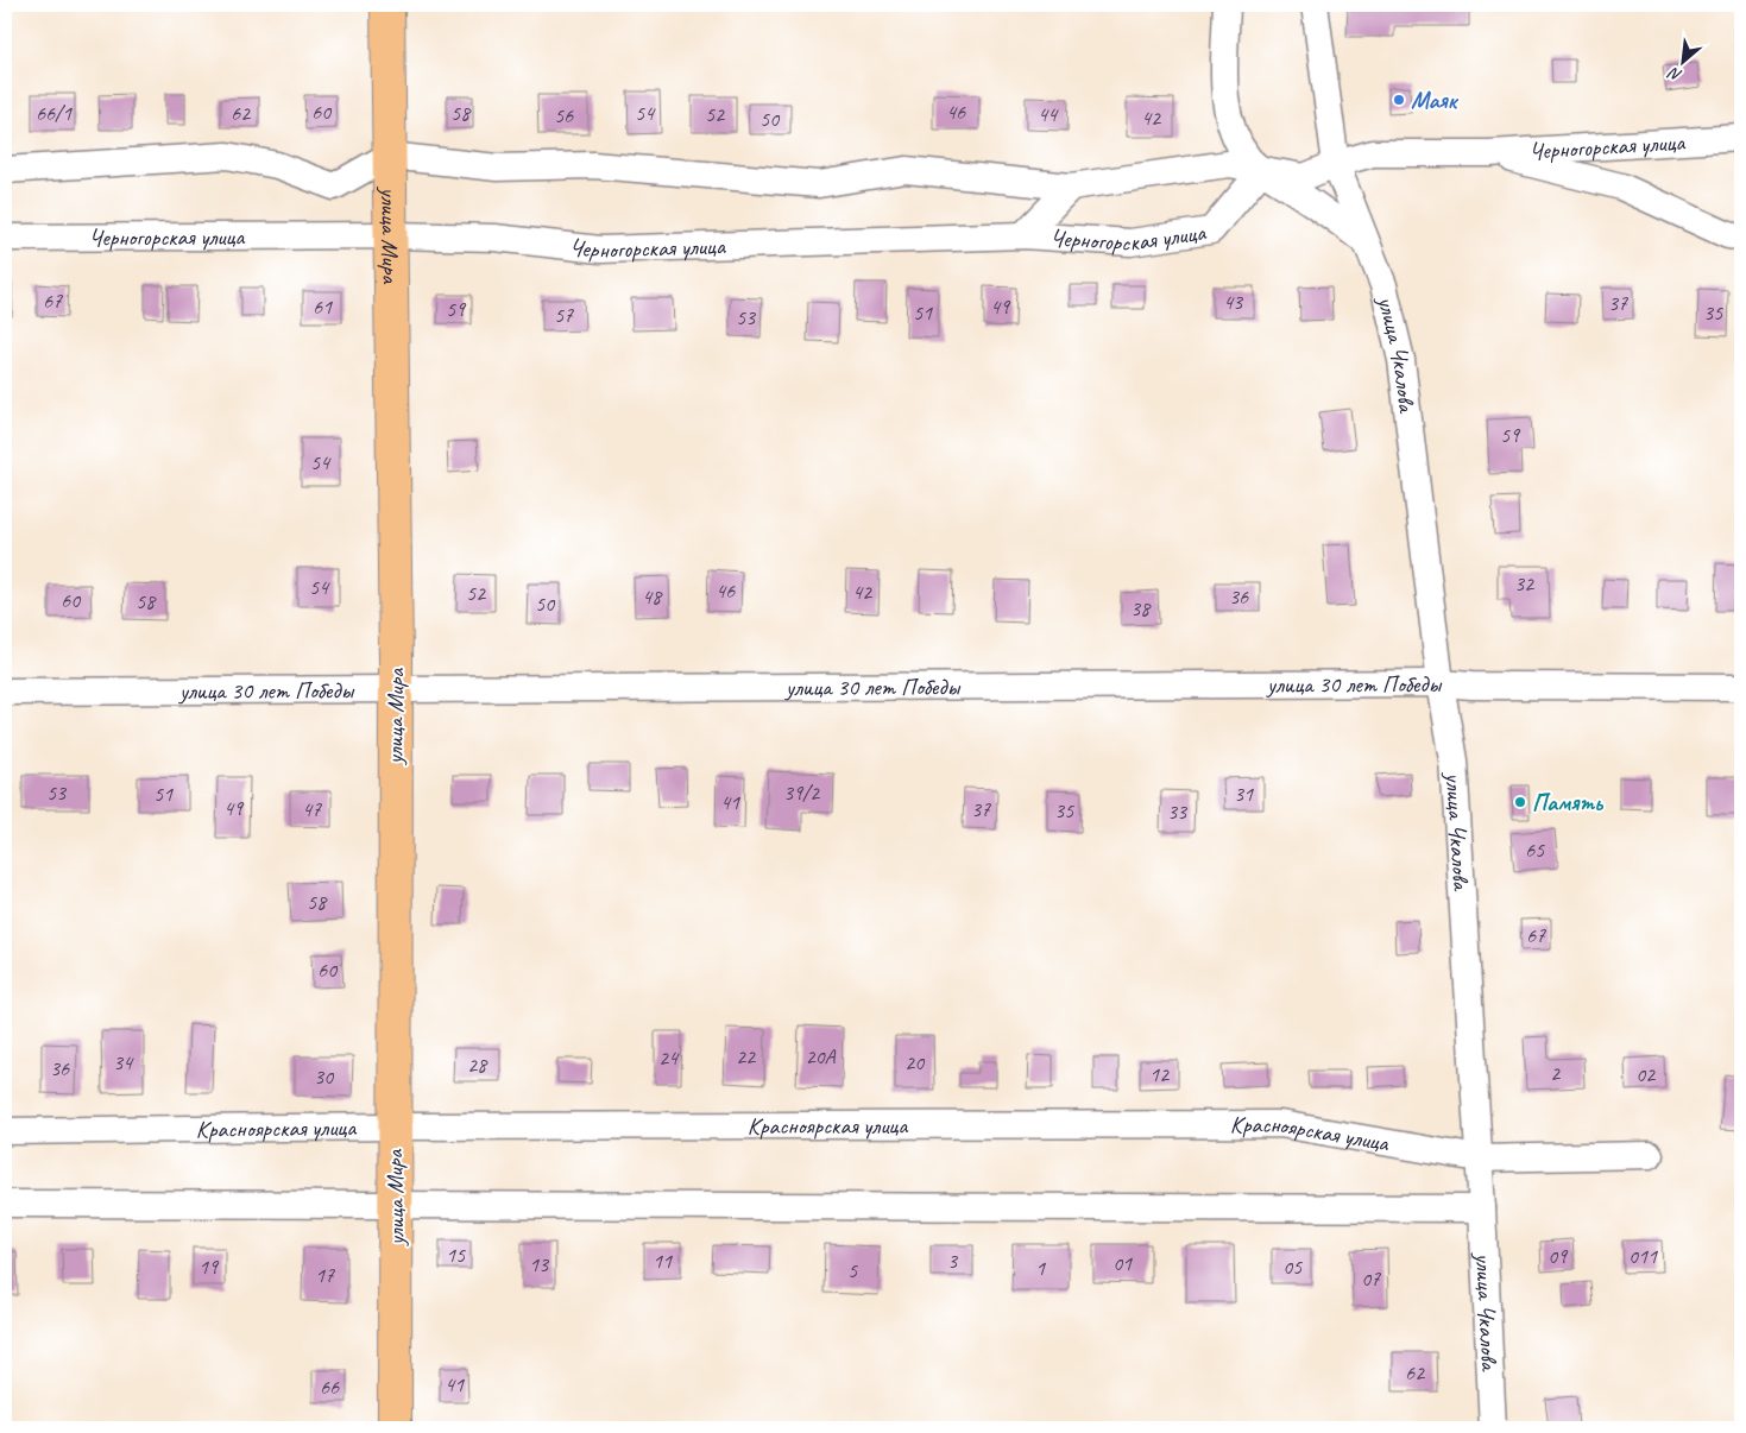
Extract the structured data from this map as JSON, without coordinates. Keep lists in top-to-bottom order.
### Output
{
  "streets": {
    "main road": ["улица Мира"],
    "street": [
      "Черногорская улица",
      "улица Чкалова",
      "улица 30 лет Победы",
      "Красноярская улица"
    ]
  },
  "crossings": [
    ["Черногорская улица", "улица Мира"],
    ["Черногорская улица", "улица Чкалова"],
    ["улица Мира", "улица 30 лет Победы"],
    ["улица Мира", "Красноярская улица"],
    ["улица Чкалова", "улица 30 лет Победы"],
    ["улица Чкалова", "Красноярская улица"]
  ],
  "places": ["Маяк", "Память"],
  "house_numbers": [
    "60",
    "46",
    "66/1",
    "62",
    "58",
    "54",
    "52",
    "44",
    "56",
    "42",
    "50",
    "67",
    "43",
    "37",
    "61",
    "49",
    "59",
    "51",
    "35",
    "57",
    "53",
    "59",
    "54",
    "32",
    "54",
    "46",
    "42",
    "52",
    "48",
    "36",
    "60",
    "58",
    "50",
    "38",
    "53",
    "39/2",
    "51",
    "31",
    "41",
    "49",
    "47",
    "37",
    "35",
    "33",
    "65",
    "58",
    "67",
    "60",
    "22",
    "20А",
    "24",
    "34",
    "20",
    "28",
    "36",
    "2",
    "12",
    "02",
    "30",
    "15",
    "09",
    "011",
    "11",
    "3",
    "01",
    "13",
    "19",
    "05",
    "1",
    "5",
    "17",
    "07",
    "62",
    "41",
    "66"
  ],
  "north": "bottom left"
}
